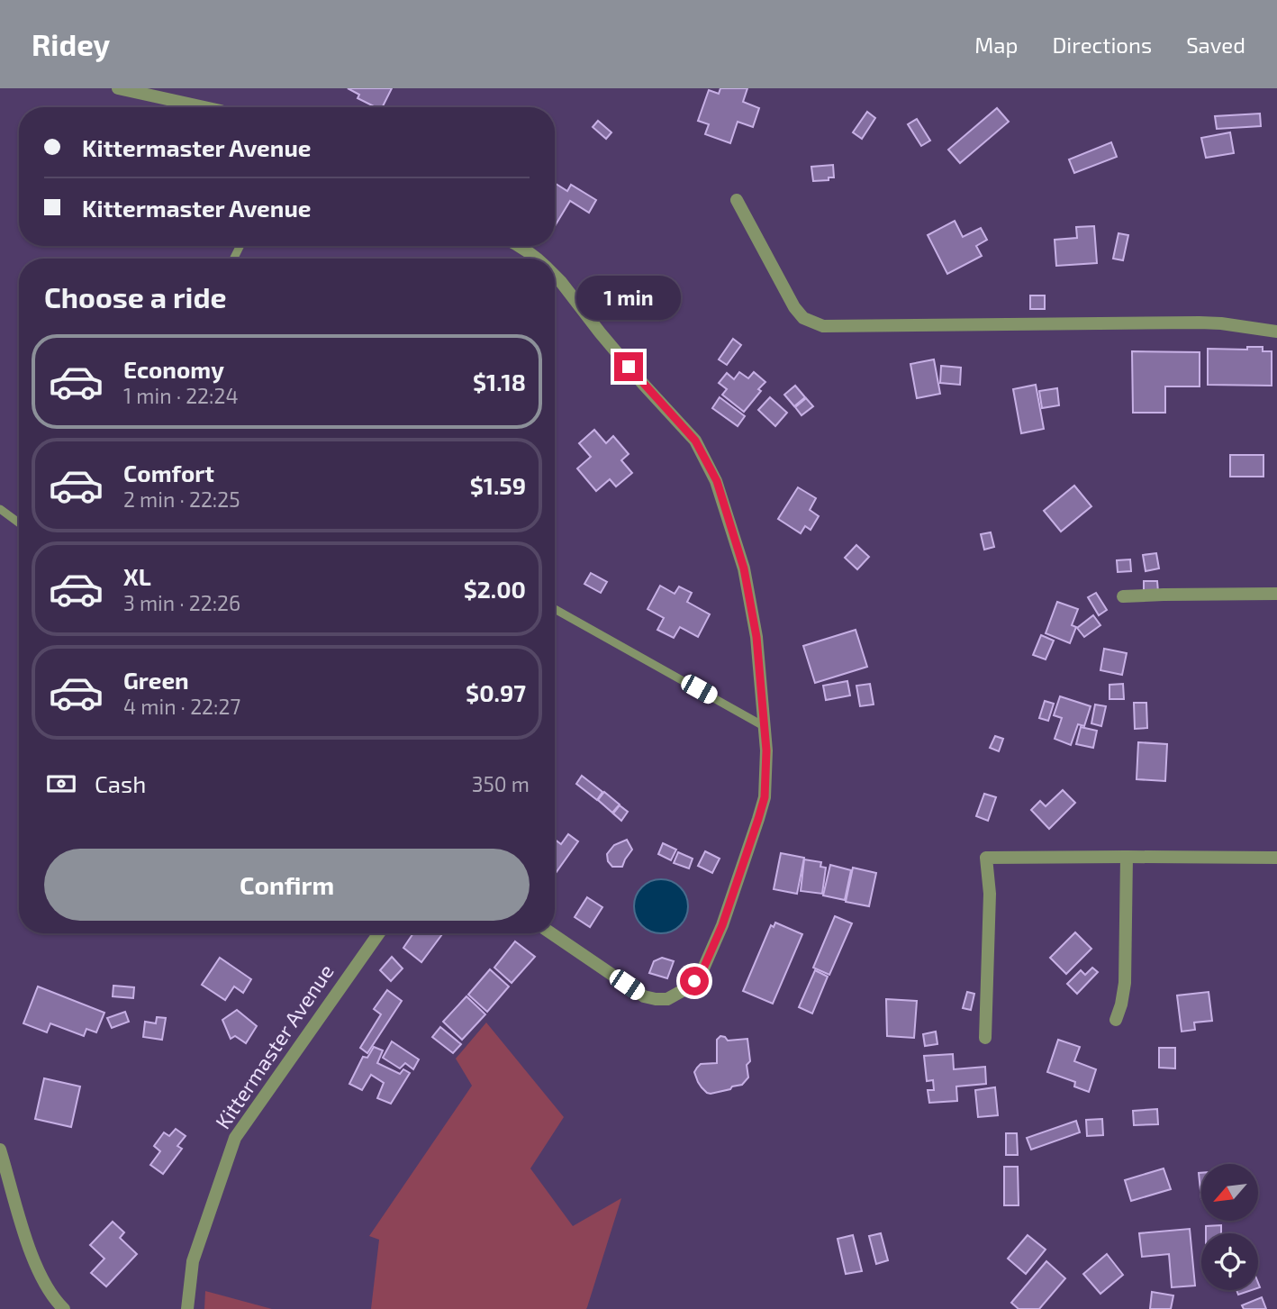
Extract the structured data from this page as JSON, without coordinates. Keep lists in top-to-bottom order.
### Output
{
  "streets": {
    "street": ["Kittermaster Avenue"]
  },
  "north": "bottom left",
  "page": {
    "header": "Ridey",
    "nav": ["Map", "Directions", "Saved"],
    "banner": ["Kittermaster Avenue", "Kittermaster Avenue"],
    "heading": "Choose a ride",
    "bubble": "1 min",
    "list": [
      {
        "name": "Economy",
        "note": "1 min · 22:24",
        "value": "$1.18"
      },
      {
        "name": "Comfort",
        "note": "2 min · 22:25",
        "value": "$1.59"
      },
      {
        "name": "XL",
        "note": "3 min · 22:26",
        "value": "$2.00"
      },
      {
        "name": "Green",
        "note": "4 min · 22:27",
        "value": "$0.97"
      }
    ],
    "pay": ["Cash", "350 m"],
    "buttons": "Confirm"
  }
}
